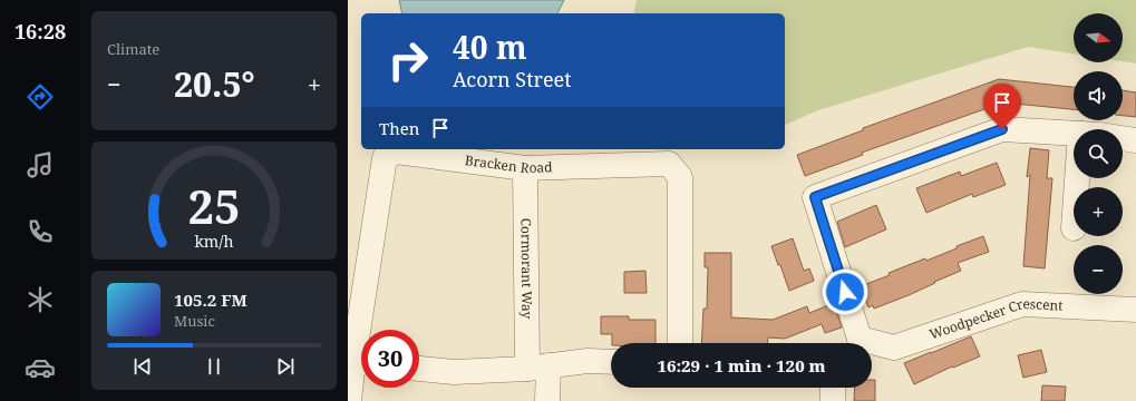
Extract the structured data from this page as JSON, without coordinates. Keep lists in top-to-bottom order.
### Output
{
  "streets": {
    "street": ["Bracken Road", "Cormorant Way", "Woodpecker Crescent"]
  },
  "crossings": [
    ["Bracken Road", "Cormorant Way"]
  ],
  "north": "right",
  "page": {
    "tabs": "16:28",
    "tile": "Climate",
    "map_buttons": ["+", "−"],
    "turn": ["40 m", "Acorn Street"],
    "heat": ["−", "20.5°", "+"],
    "then": "Then",
    "song": ["105.2 FM", "Music"],
    "limit": "30",
    "trip": "16:29 · 1 min · 120 m",
    "gauge": ["25", "km/h"]
  }
}
